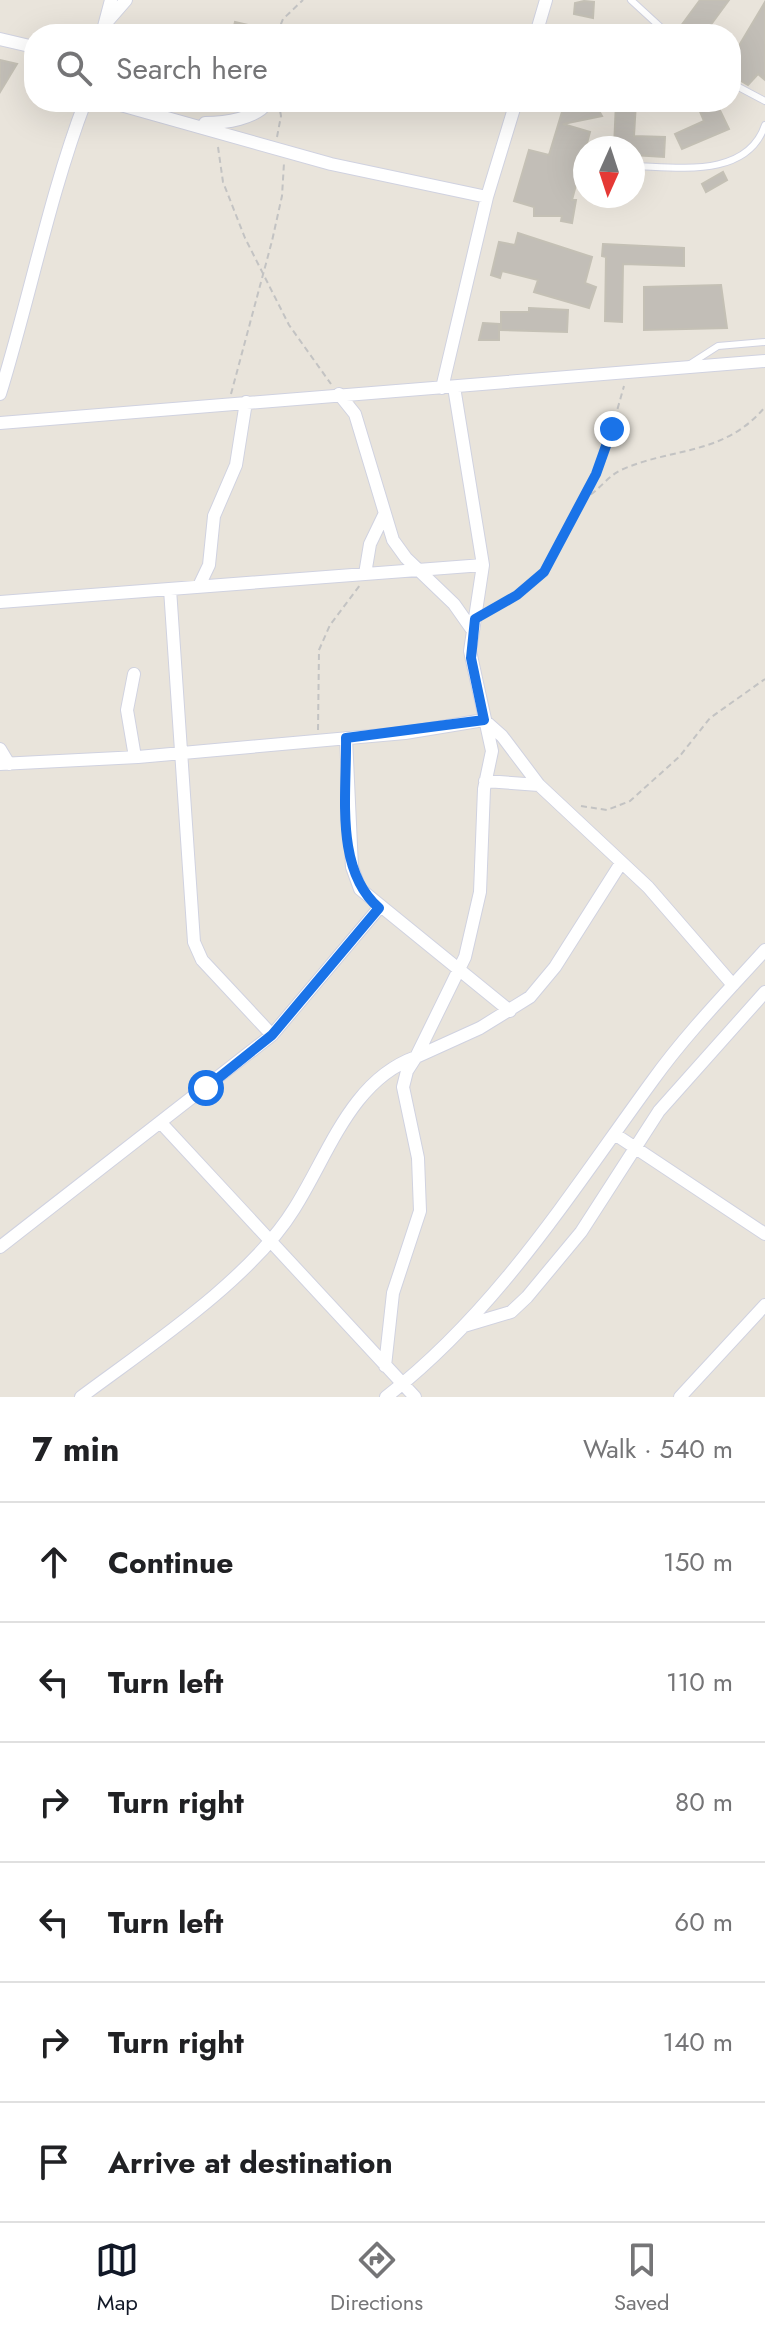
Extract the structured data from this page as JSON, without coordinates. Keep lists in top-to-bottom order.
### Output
{
  "north": "bottom",
  "page": {
    "search": "Search here",
    "heading": ["7 min", "Walk · 540 m"],
    "list": [
      ["Continue", "150 m"],
      ["Turn left", "110 m"],
      ["Turn right", "80 m"],
      ["Turn left", "60 m"],
      ["Turn right", "140 m"],
      "Arrive at destination"
    ],
    "nav": ["Map", "Directions", "Saved"]
  }
}
